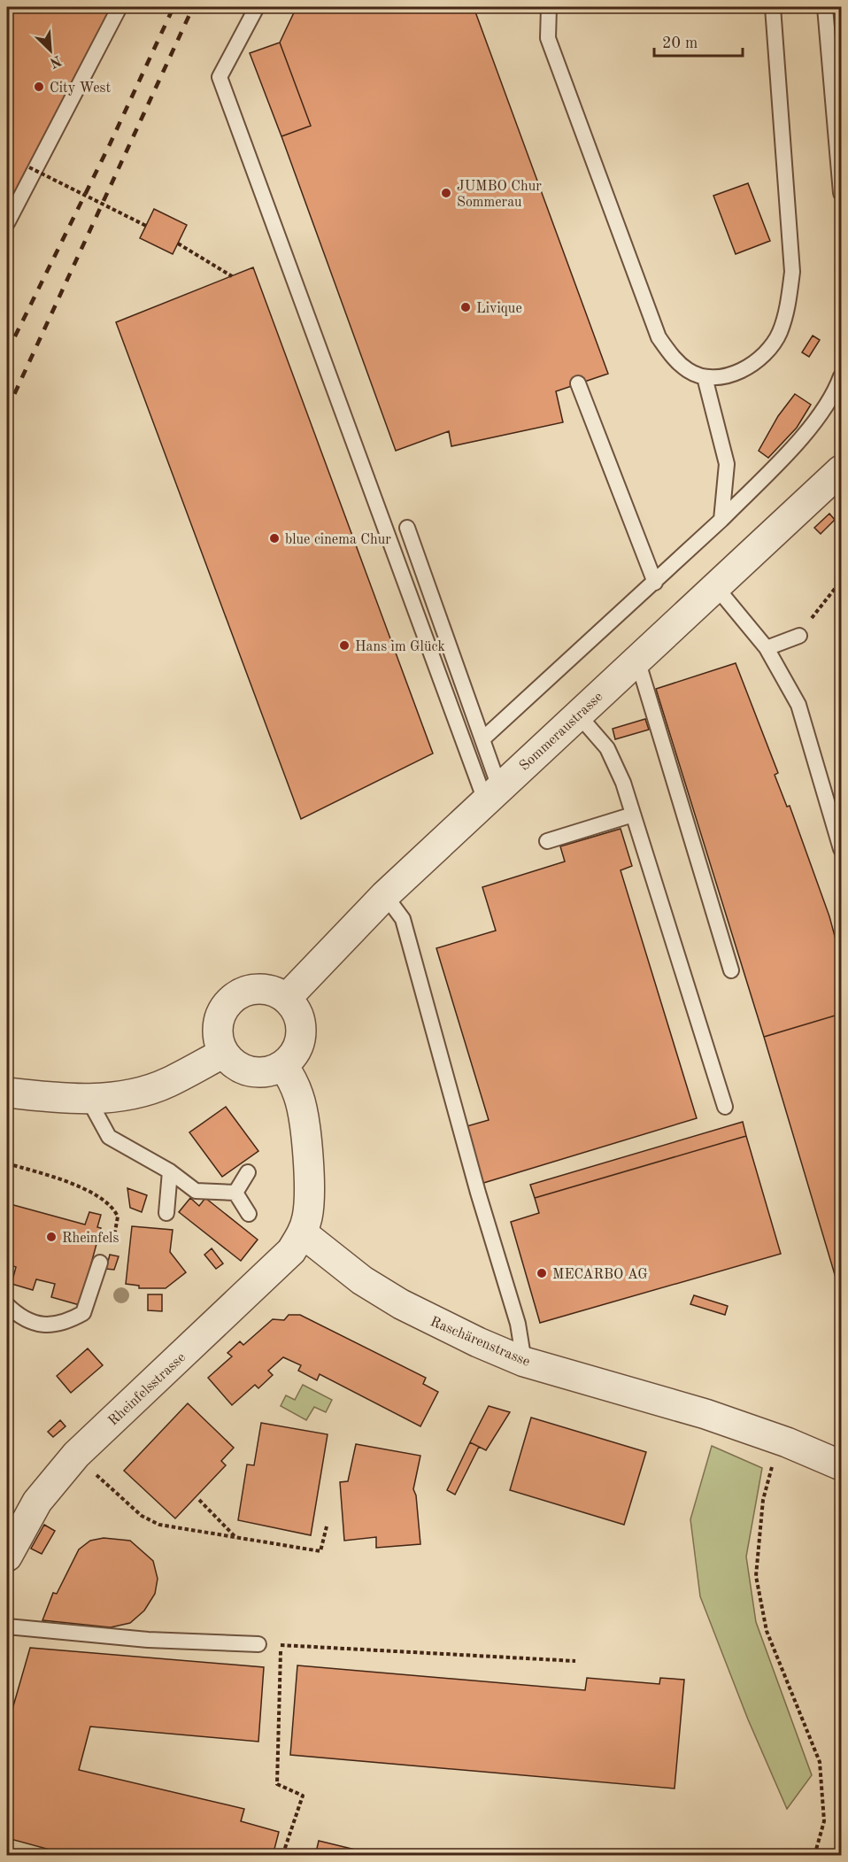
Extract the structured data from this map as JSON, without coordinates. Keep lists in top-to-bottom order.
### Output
{
  "streets": {
    "street": ["Sommeraustrasse", "Raschärenstrasse", "Rheinfelsstrasse"]
  },
  "crossings": [
    ["Raschärenstrasse", "Rheinfelsstrasse"]
  ],
  "places": [
    "City West",
    "JUMBO Chur Sommerau",
    "Livique",
    "blue cinema Chur",
    "Hans im Glück",
    "Rheinfels",
    "MECARBO AG"
  ],
  "scale_bar": "20 m",
  "north": "bottom right"
}
